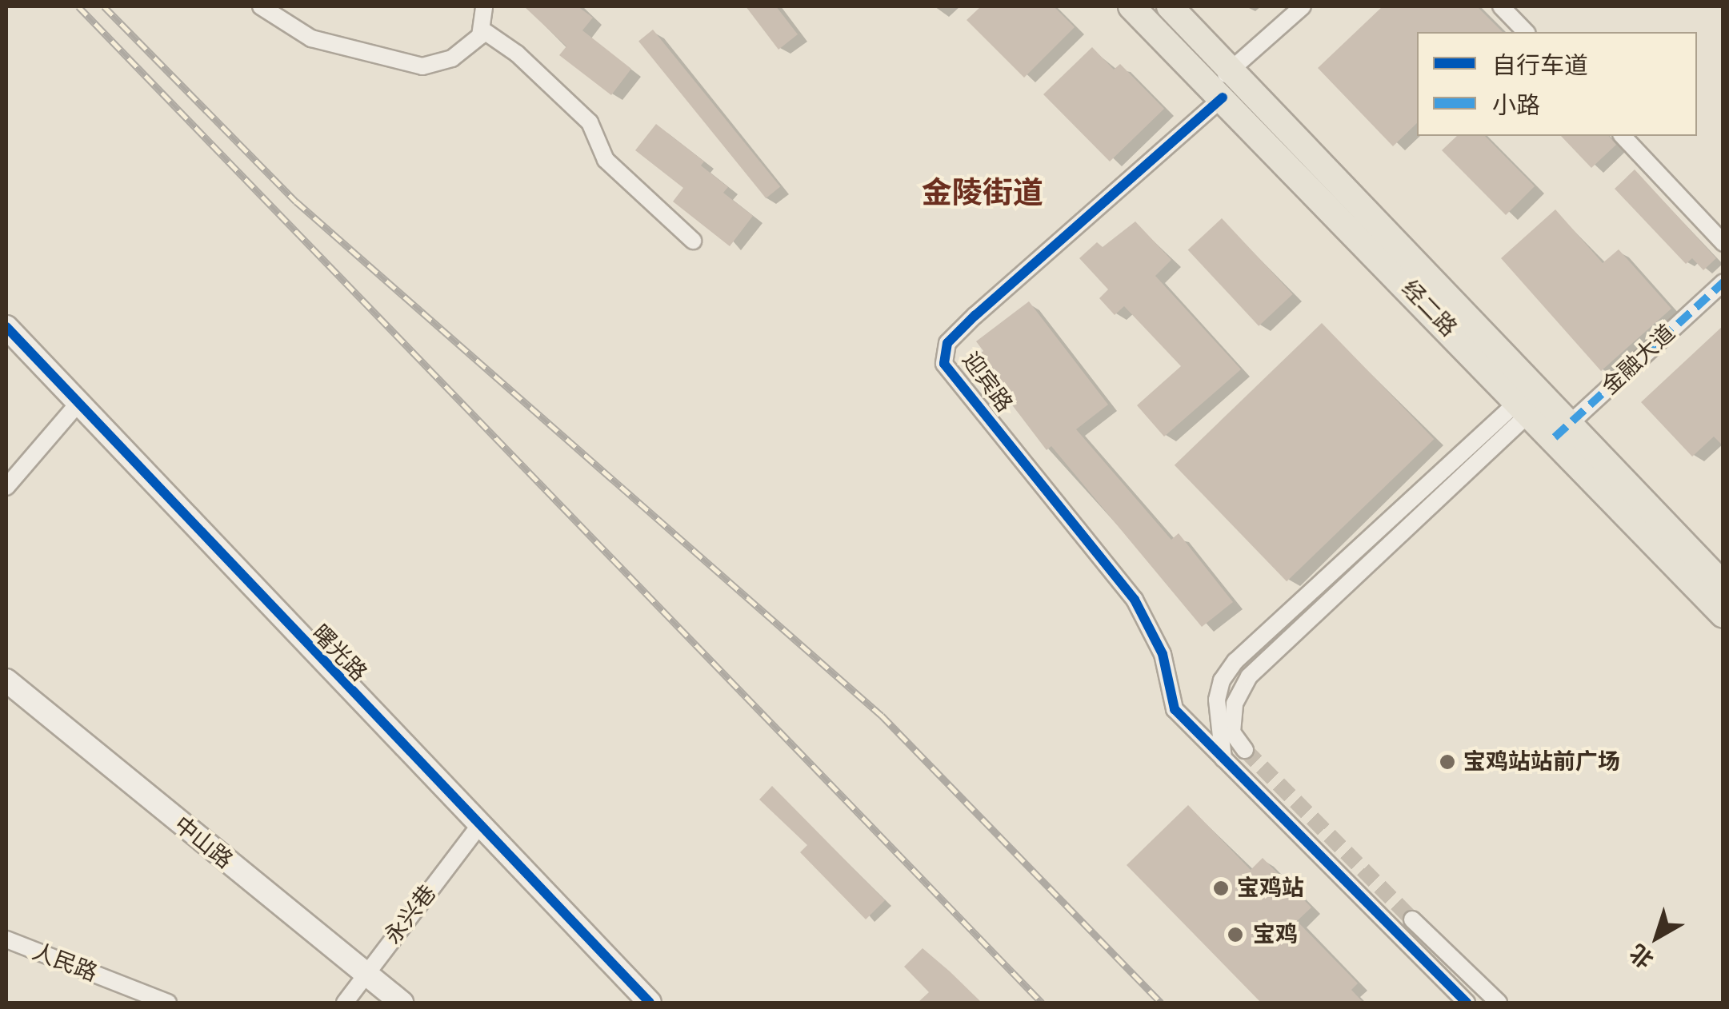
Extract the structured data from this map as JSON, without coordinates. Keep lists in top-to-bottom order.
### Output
{
  "streets": {
    "main road": ["经二路"],
    "street": [
      "金融大道",
      "迎宾路",
      "曙光路",
      "中山路",
      "永兴巷",
      "人民路"
    ]
  },
  "crossings": [
    ["经二路", "金融大道"],
    ["经二路", "迎宾路"],
    ["曙光路", "永兴巷"],
    ["中山路", "永兴巷"]
  ],
  "districts": ["金陵街道"],
  "places": ["宝鸡站站前广场", "宝鸡站", "宝鸡"],
  "legend": ["自行车道", "小路"],
  "north": "bottom left"
}
